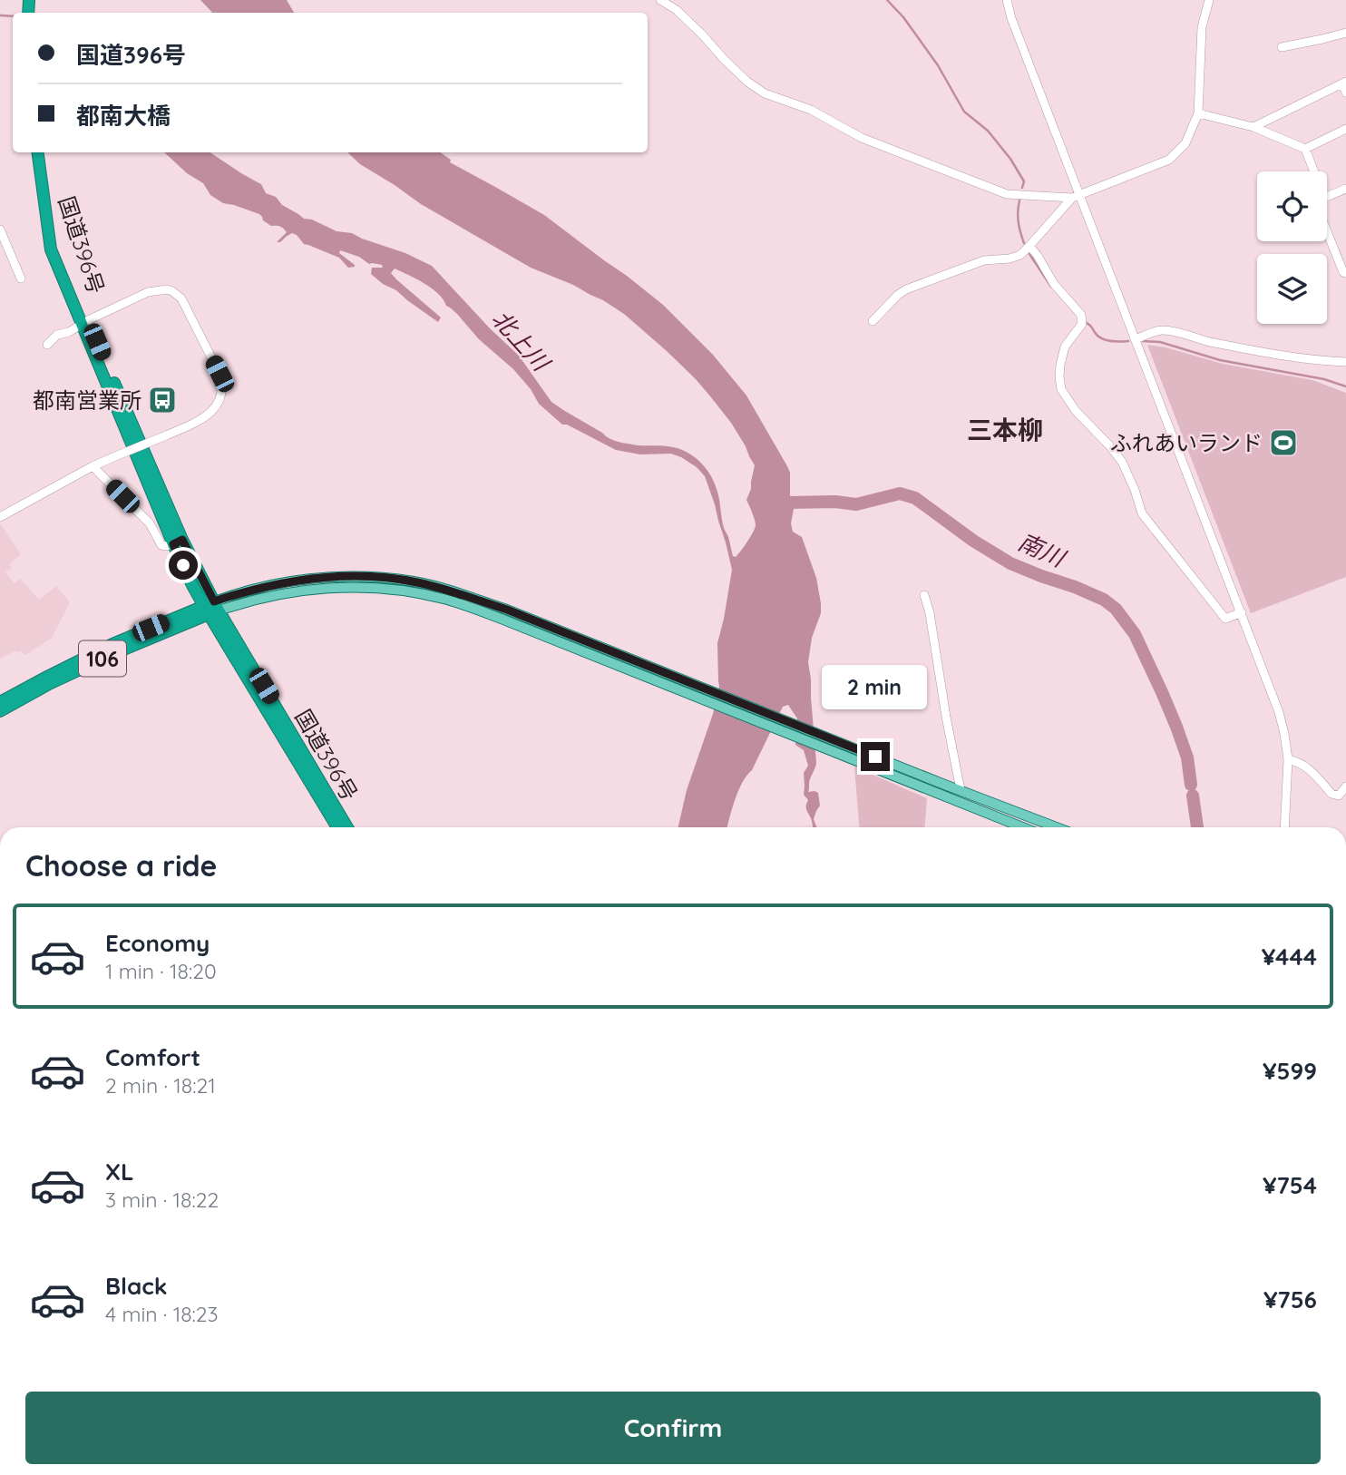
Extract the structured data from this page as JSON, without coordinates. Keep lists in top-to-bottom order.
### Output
{
  "streets": {
    "highway": ["国道396号", "106"]
  },
  "crossings": [
    ["国道396号", "106"]
  ],
  "districts": ["三本柳"],
  "water": ["北上川", "南川"],
  "places": {
    "bus stop": ["都南営業所"],
    "sports": ["ふれあいランド"]
  },
  "page": {
    "banner": ["国道396号", "都南大橋"],
    "bubble": "2 min",
    "heading": "Choose a ride",
    "list": [
      {
        "name": "Economy",
        "note": "1 min · 18:20",
        "value": "¥444"
      },
      {
        "name": "Comfort",
        "note": "2 min · 18:21",
        "value": "¥599"
      },
      {
        "name": "XL",
        "note": "3 min · 18:22",
        "value": "¥754"
      },
      {
        "name": "Black",
        "note": "4 min · 18:23",
        "value": "¥756"
      }
    ],
    "buttons": "Confirm"
  }
}
